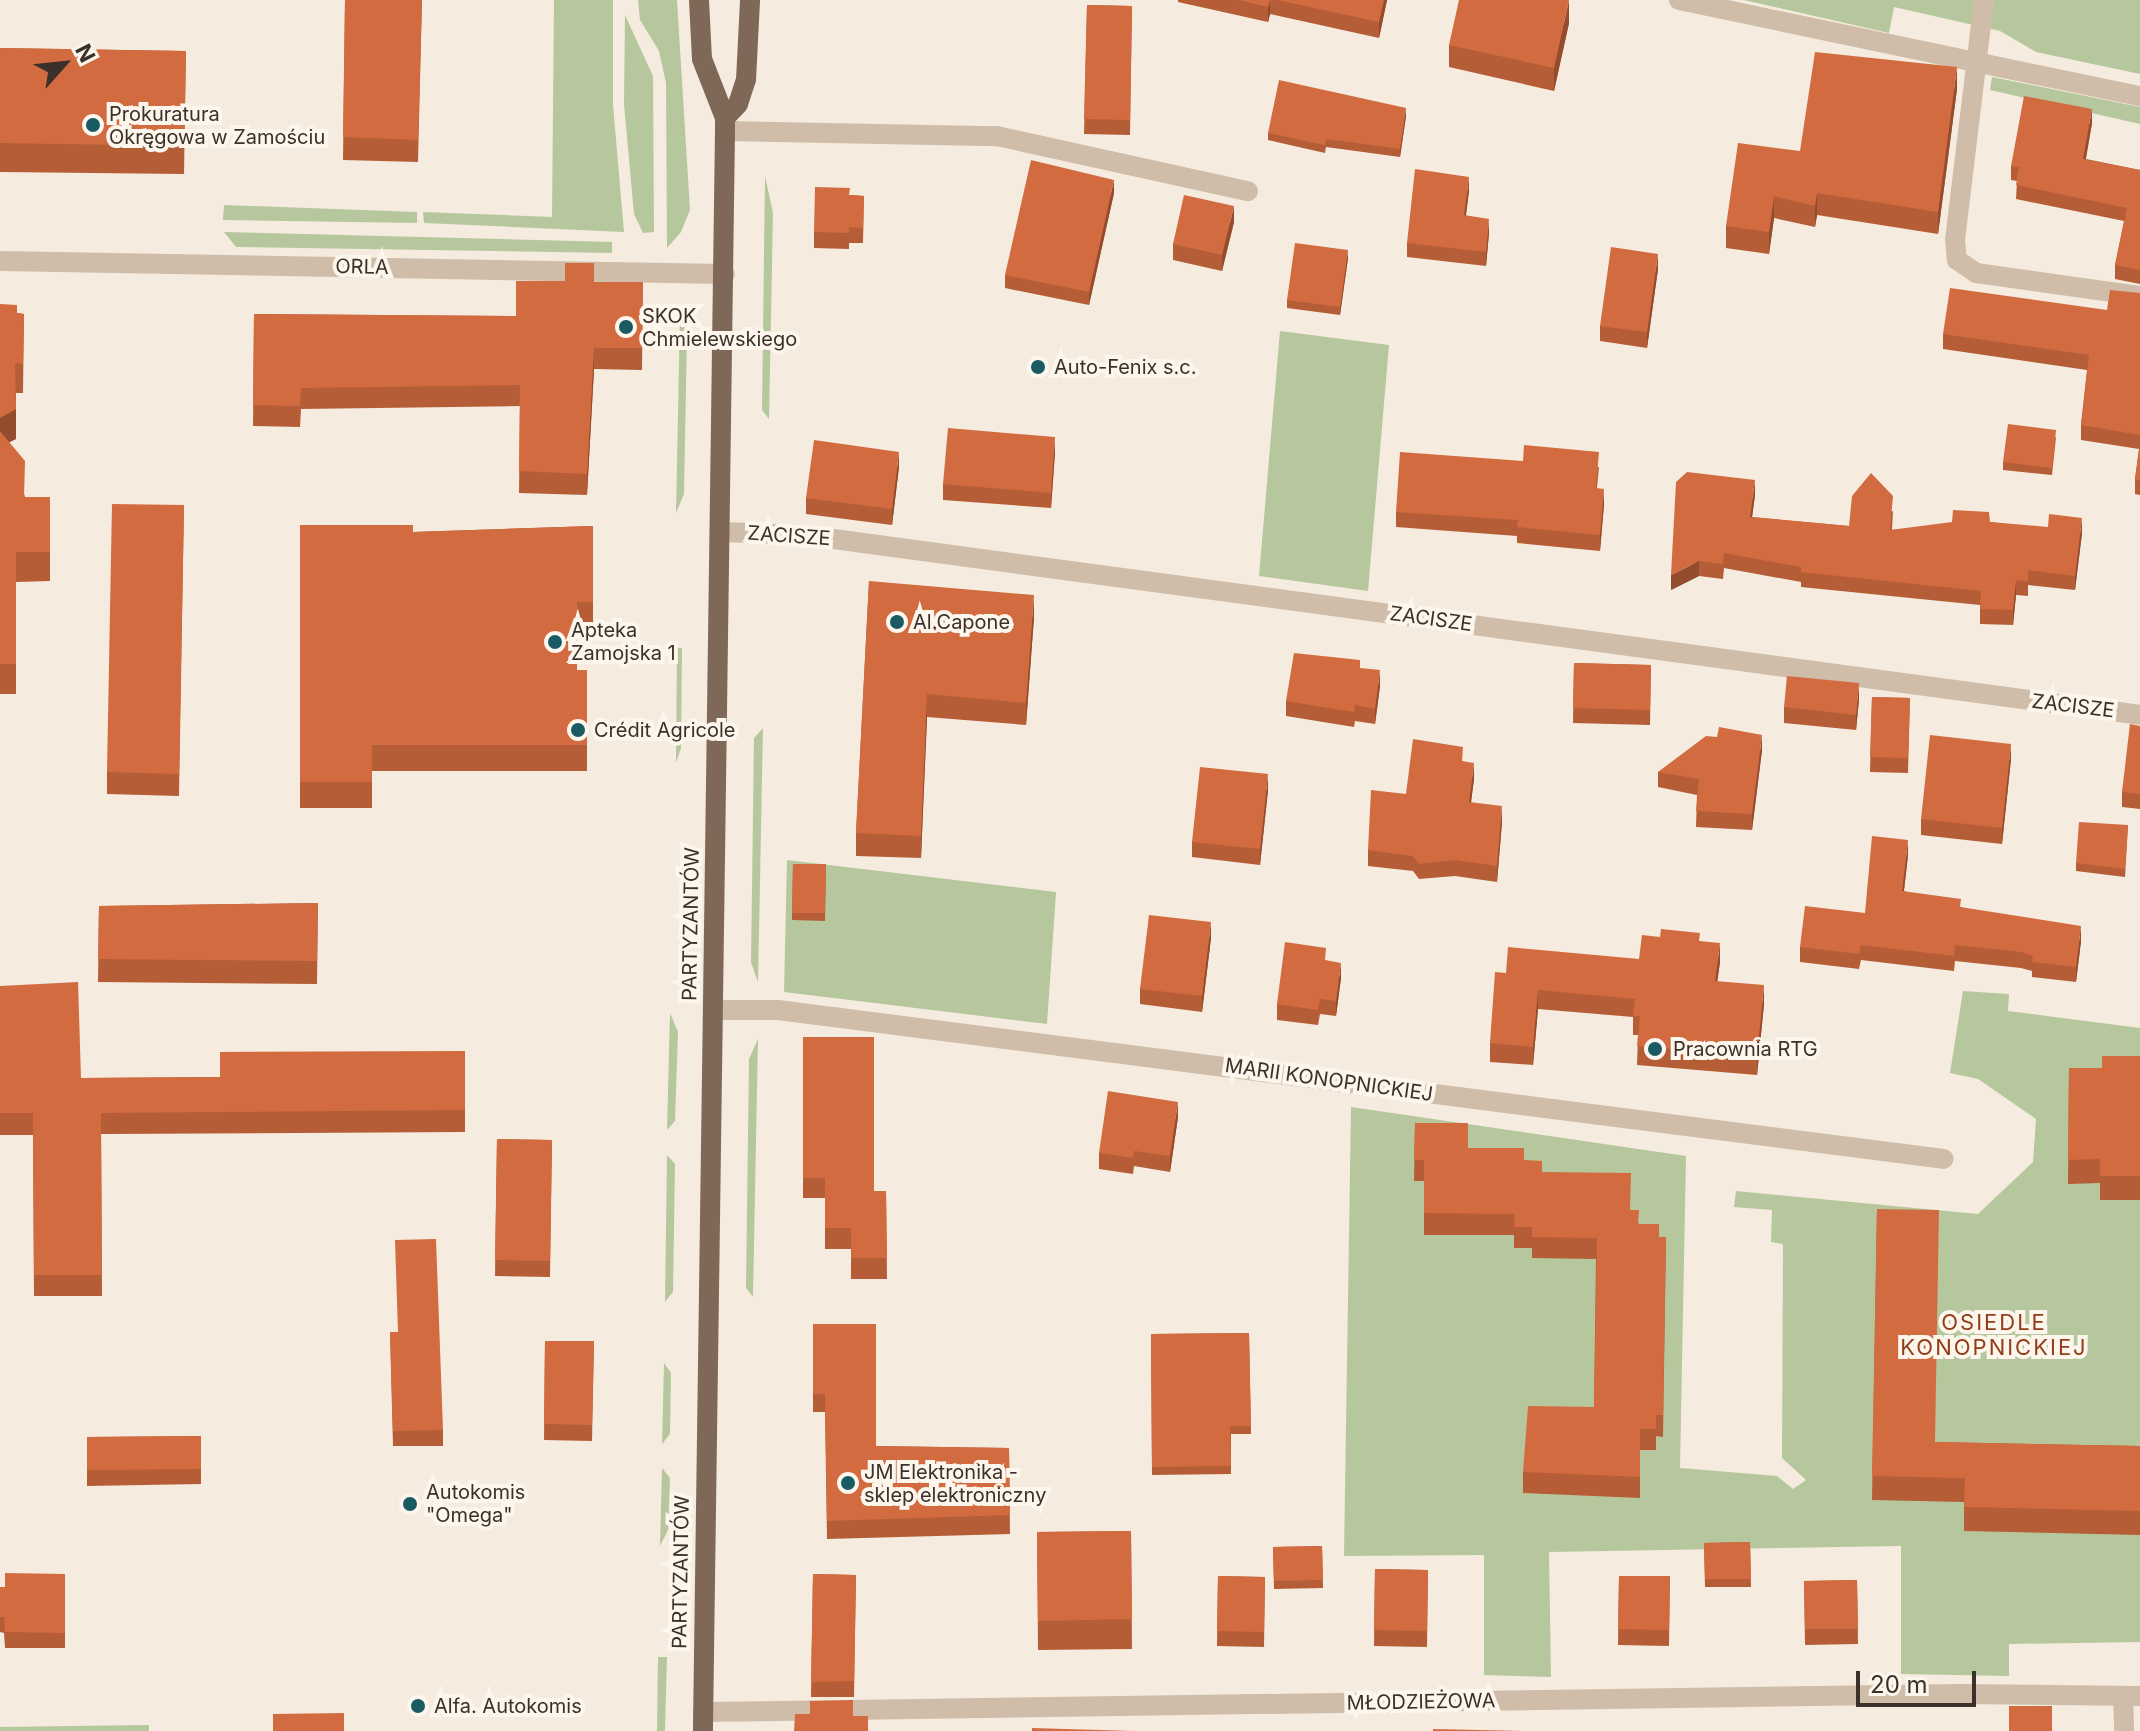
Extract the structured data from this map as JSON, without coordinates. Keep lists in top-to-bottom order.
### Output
{
  "streets": {
    "main road": ["PARTYZANTÓW"],
    "street": [
      "ORLA",
      "ZACISZE",
      "MARII KONOPNICKIEJ",
      "MŁODZIEŻOWA"
    ]
  },
  "crossings": [
    ["ORLA", "PARTYZANTÓW"],
    ["ZACISZE", "PARTYZANTÓW"],
    ["PARTYZANTÓW", "MARII KONOPNICKIEJ"],
    ["PARTYZANTÓW", "MŁODZIEŻOWA"]
  ],
  "districts": ["OSIEDLE KONOPNICKIEJ"],
  "places": [
    "Prokuratura Okręgowa w Zamościu",
    "SKOK Chmielewskiego",
    "Auto-Fenix s.c.",
    "Al.Capone",
    "Apteka Zamojska 1",
    "Crédit Agricole",
    "Pracownia RTG",
    "JM Elektronika - sklep elektroniczny",
    "Autokomis \"Omega\"",
    "Alfa. Autokomis"
  ],
  "scale_bar": "20 m",
  "north": "top right"
}
